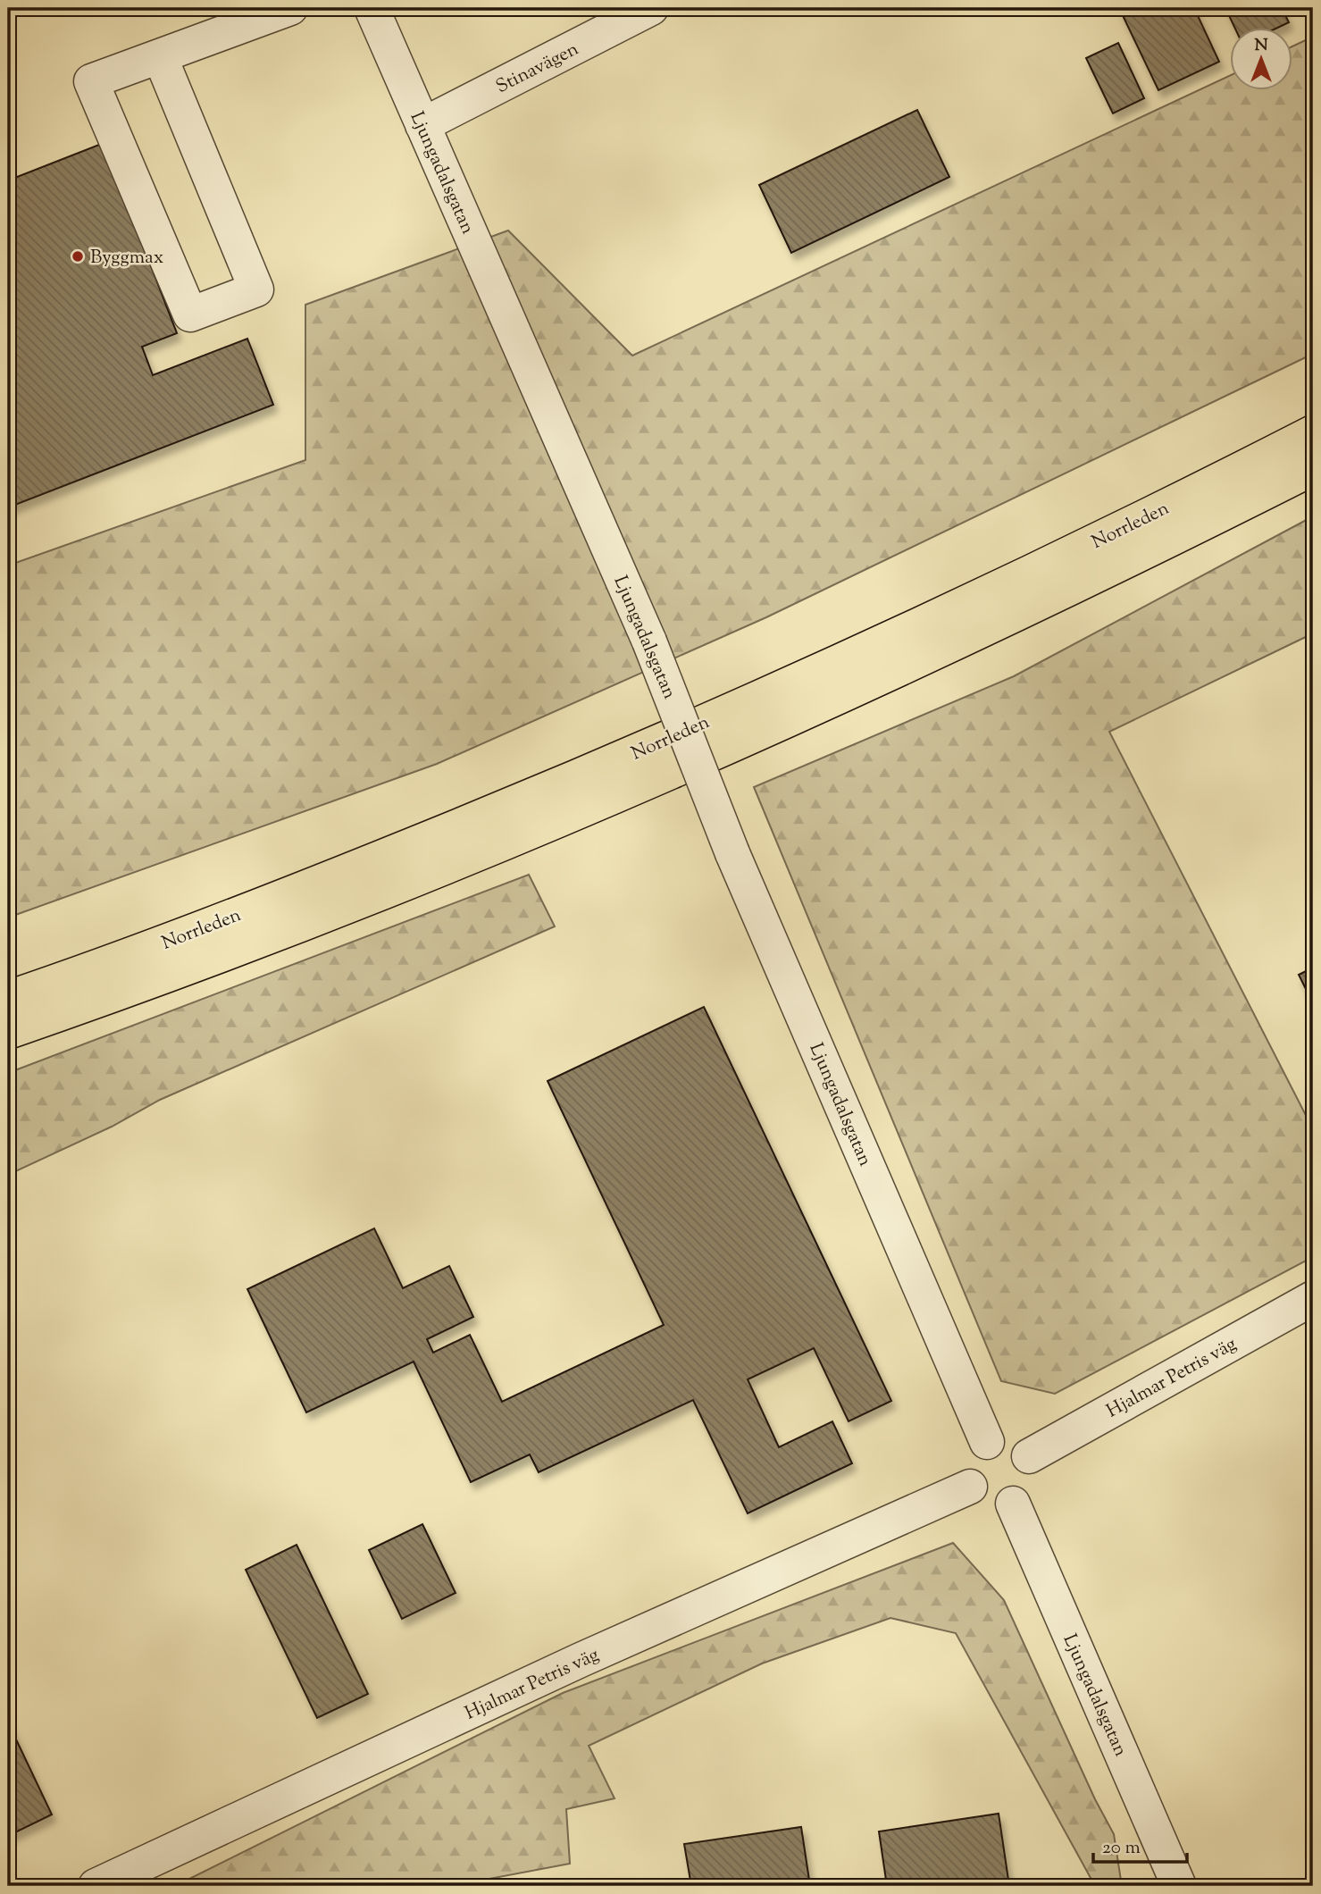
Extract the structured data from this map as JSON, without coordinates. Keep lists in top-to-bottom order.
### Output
{
  "streets": {
    "highway": ["Norrleden"],
    "street": ["Stinavägen", "Ljungadalsgatan", "Hjalmar Petris väg"]
  },
  "crossings": [
    ["Stinavägen", "Ljungadalsgatan"],
    ["Ljungadalsgatan", "Hjalmar Petris väg"]
  ],
  "places": ["Byggmax"],
  "scale_bar": "20 m",
  "north": "top"
}
